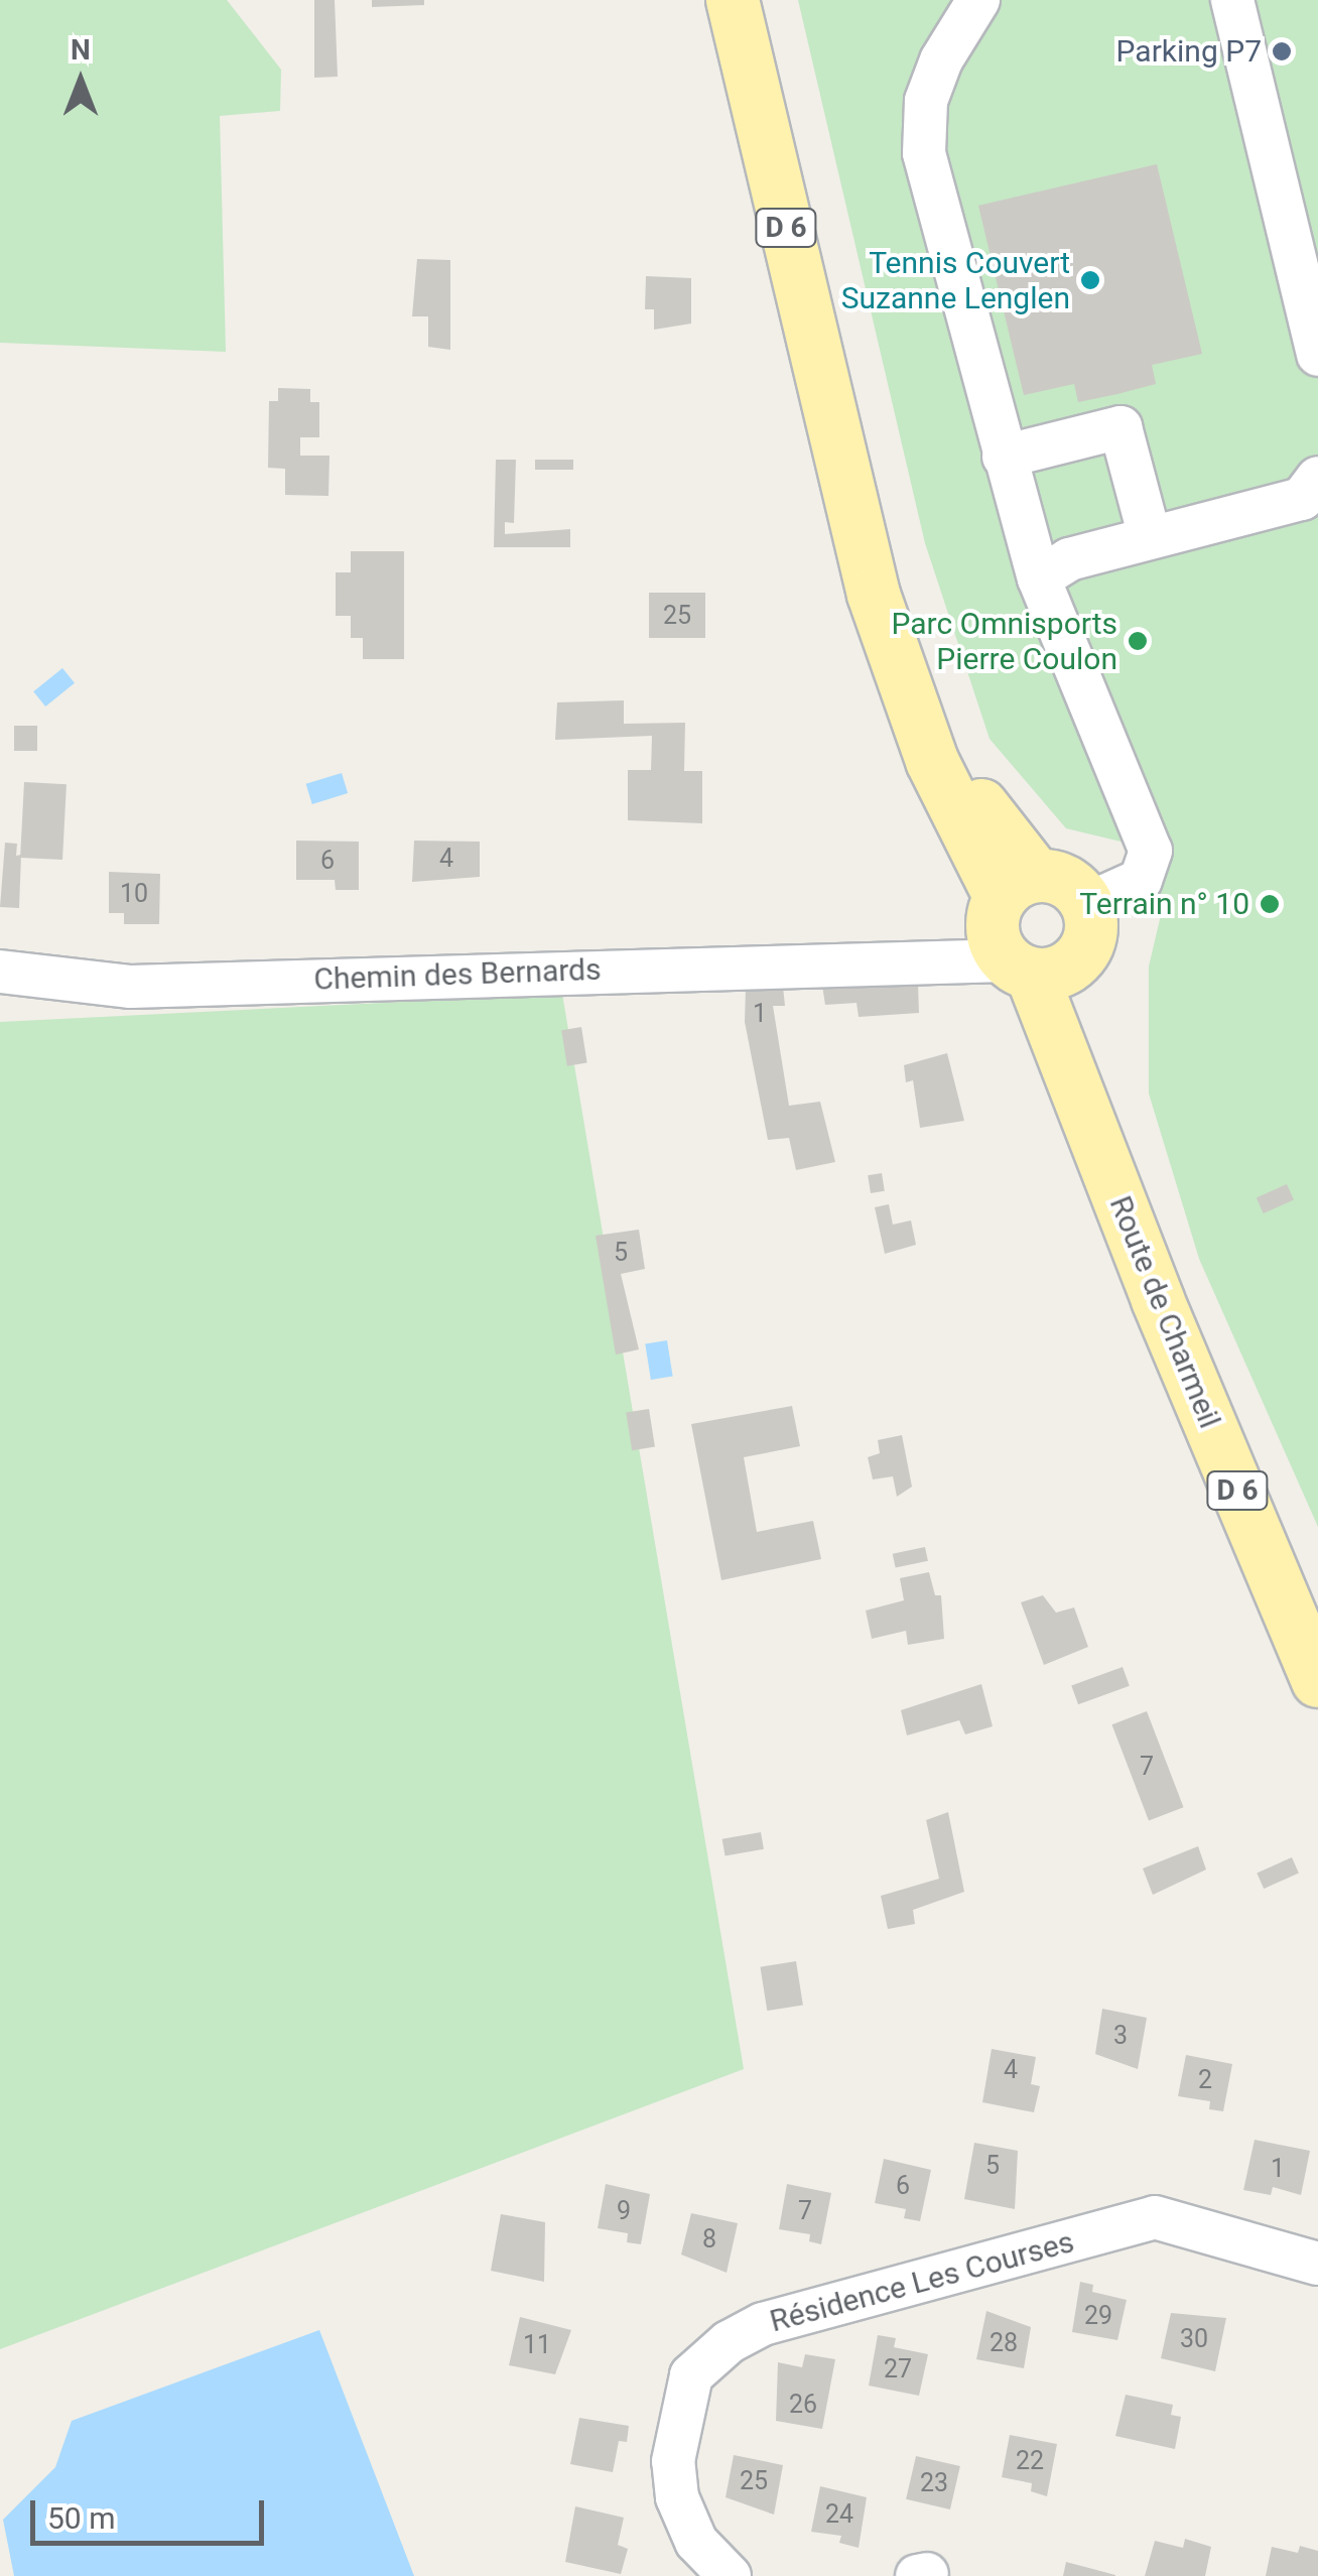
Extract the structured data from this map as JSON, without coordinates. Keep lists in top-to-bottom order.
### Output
{
  "streets": {
    "main road": ["D 6", "Route de Charmeil"],
    "street": ["Chemin des Bernards", "Résidence Les Courses"]
  },
  "crossings": [
    ["Chemin des Bernards", "Route de Charmeil"]
  ],
  "places": [
    "Parking P7",
    "Tennis Couvert Suzanne Lenglen",
    "Parc Omnisports Pierre Coulon",
    "Terrain n° 10"
  ],
  "house_numbers": [
    "25",
    "4",
    "6",
    "10",
    "1",
    "5",
    "7",
    "3",
    "4",
    "2",
    "5",
    "1",
    "6",
    "9",
    "7",
    "8",
    "29",
    "30",
    "28",
    "11",
    "27",
    "26",
    "22",
    "25",
    "23",
    "24"
  ],
  "scale_bar": "50 m",
  "north": "top"
}
